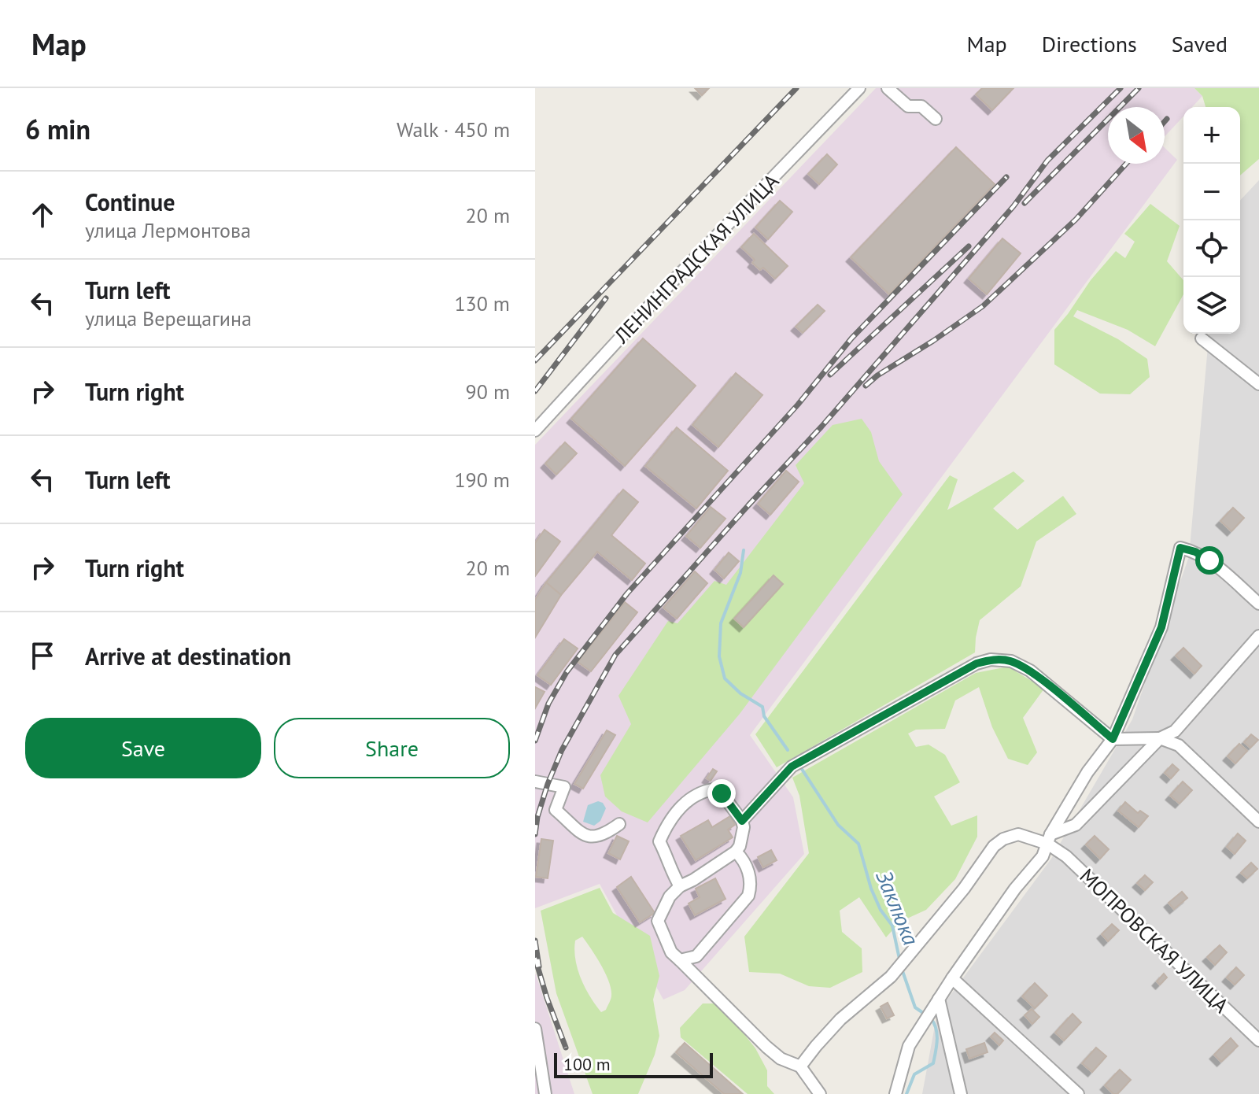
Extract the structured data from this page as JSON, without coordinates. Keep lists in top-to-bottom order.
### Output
{
  "streets": {
    "street": ["ЛЕНИНГРАДСКАЯ УЛИЦА", "МОПРОВСКАЯ УЛИЦА"]
  },
  "water": ["Заклюка"],
  "scale_bar": "100 m",
  "north": "bottom right",
  "page": {
    "header": "Map",
    "nav": ["Map", "Directions", "Saved"],
    "heading": ["6 min", "Walk · 450 m"],
    "map_buttons": ["+", "−"],
    "list": [
      ["Continue", "улица Лермонтова", "20 m"],
      ["Turn left", "улица Верещагина", "130 m"],
      ["Turn right", "90 m"],
      ["Turn left", "190 m"],
      ["Turn right", "20 m"],
      "Arrive at destination"
    ],
    "buttons": ["Save", "Share"],
    "scale": "100 m"
  }
}
